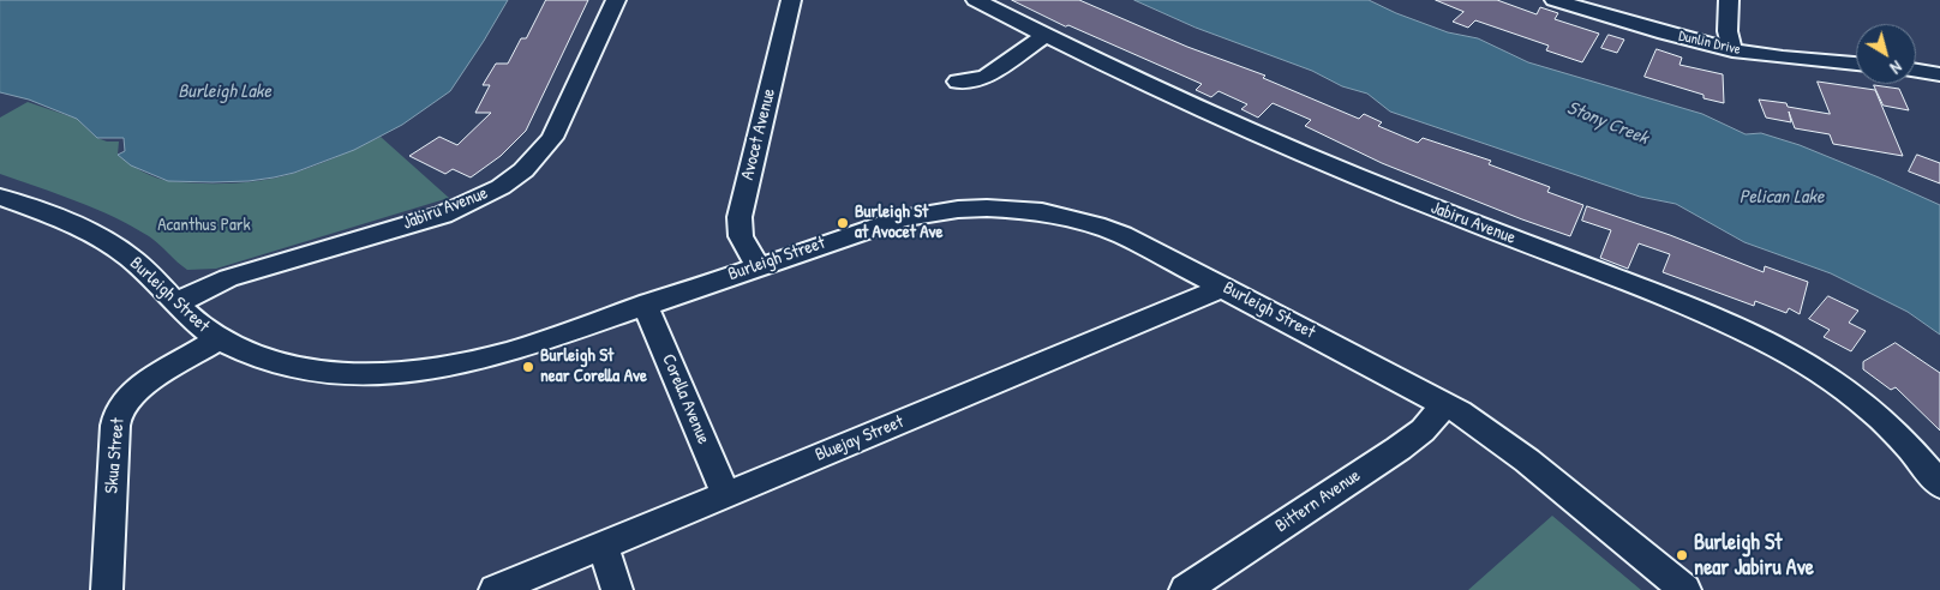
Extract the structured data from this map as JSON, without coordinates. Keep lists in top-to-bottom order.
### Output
{
  "streets": {
    "street": [
      "Dunlin Drive",
      "Avocet Avenue",
      "Jabiru Avenue",
      "Burleigh Street",
      "Corella Avenue",
      "Bluejay Street",
      "Skua Street",
      "Bittern Avenue"
    ]
  },
  "crossings": [
    ["Avocet Avenue", "Burleigh Street"],
    ["Jabiru Avenue", "Burleigh Street"],
    ["Burleigh Street", "Corella Avenue"],
    ["Burleigh Street", "Bluejay Street"],
    ["Burleigh Street", "Skua Street"],
    ["Burleigh Street", "Bittern Avenue"],
    ["Corella Avenue", "Bluejay Street"]
  ],
  "water": ["Burleigh Lake", "Stony Creek", "Pelican Lake"],
  "parks": ["Acanthus Park"],
  "places": ["Burleigh St at Avocet Ave", "Burleigh St near Corella Ave", "Burleigh St near Jabiru Ave"],
  "north": "bottom right"
}
